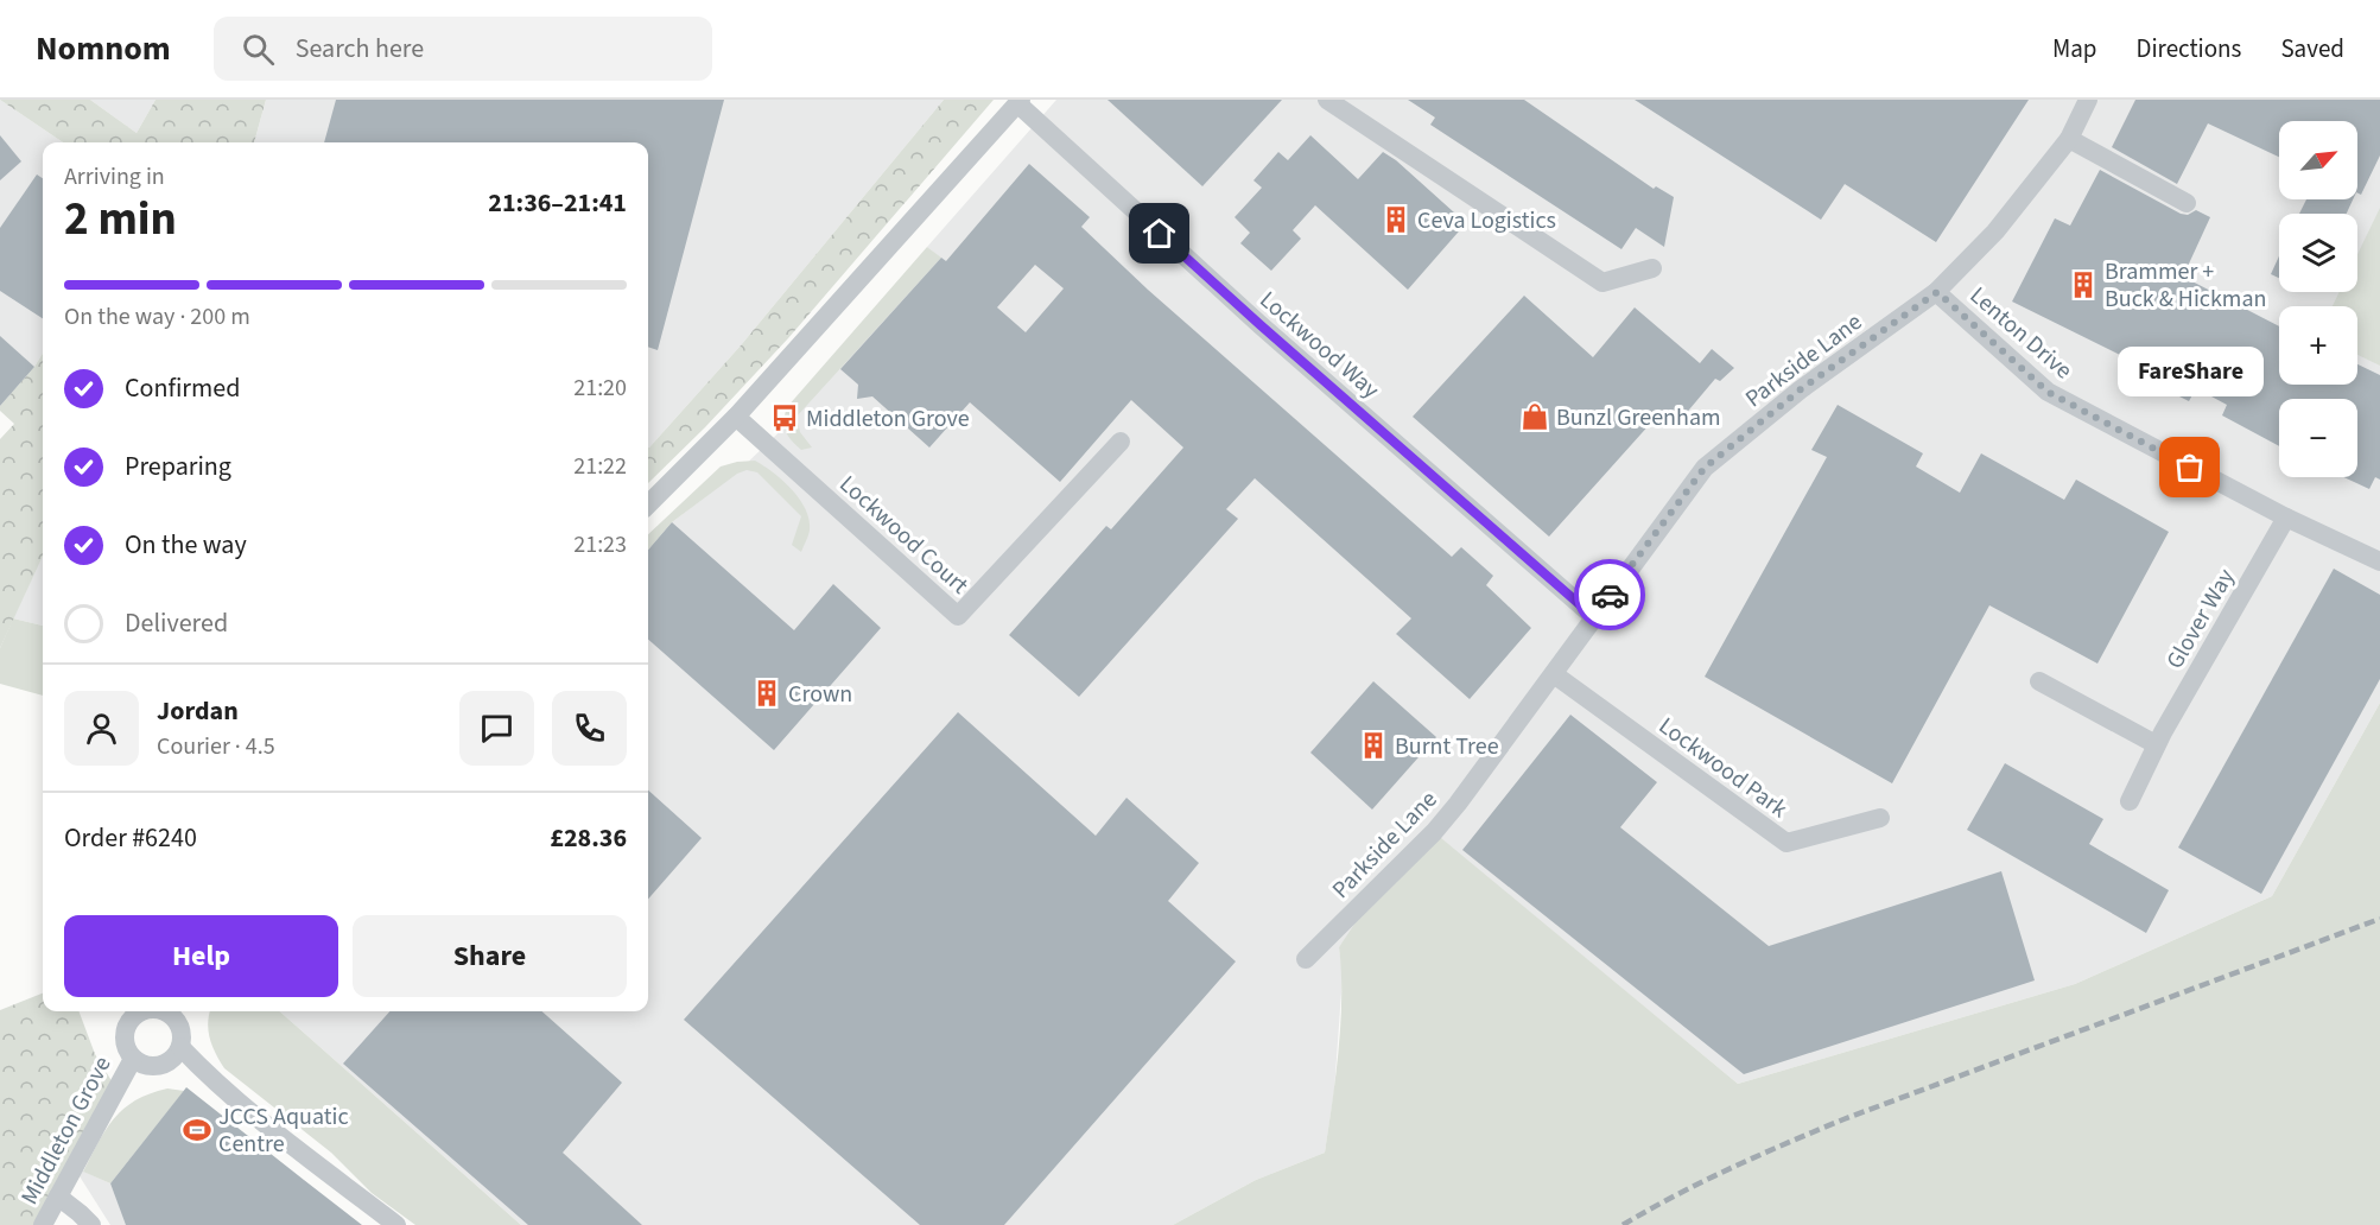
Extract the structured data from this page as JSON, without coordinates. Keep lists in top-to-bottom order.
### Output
{
  "streets": {
    "street": [
      "Lenton Drive",
      "Lockwood Way",
      "Parkside Lane",
      "Lockwood Court",
      "Glover Way",
      "Lockwood Park",
      "Middleton Grove"
    ]
  },
  "crossings": [
    ["Lenton Drive", "Parkside Lane"],
    ["Lenton Drive", "Glover Way"],
    ["Lockwood Way", "Parkside Lane"],
    ["Parkside Lane", "Lockwood Park"]
  ],
  "places": {
    "building": [
      "Ceva Logistics",
      "Brammer + Buck & Hickman",
      "Crown",
      "Burnt Tree"
    ],
    "shop": ["Bunzl Greenham"],
    "bus stop": ["Middleton Grove"],
    "other": ["FareShare"],
    "sports": ["JCCS Aquatic Centre"]
  },
  "north": "top right",
  "page": {
    "header": "Nomnom",
    "search": "Search here",
    "nav": ["Map", "Directions", "Saved"],
    "map_buttons": ["+", "−"],
    "heading": ["2 min", "Arriving in", "21:36–21:41"],
    "panel": [
      "Jordan",
      "Courier · 4.5",
      "Order #6240",
      "£28.36"
    ],
    "bar": "On the way · 200 m",
    "bubble": "FareShare",
    "list": [
      ["Confirmed", "21:20"],
      ["Preparing", "21:22"],
      ["On the way", "21:23"],
      "Delivered"
    ],
    "buttons": ["Help", "Share"]
  }
}
